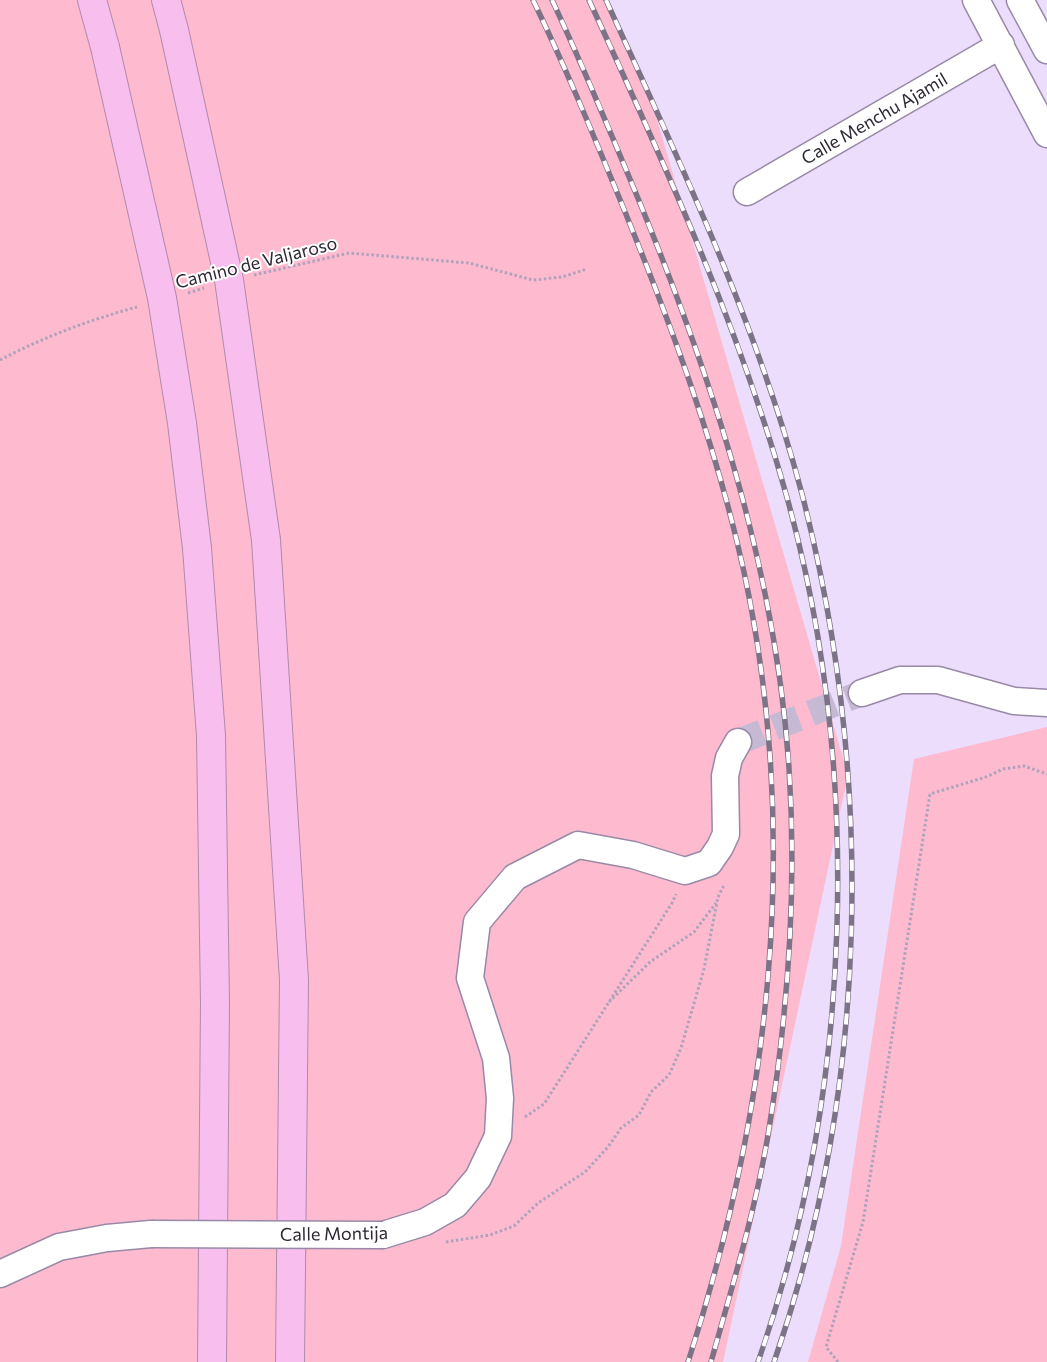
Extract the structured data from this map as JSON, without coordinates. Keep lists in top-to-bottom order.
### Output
{
  "streets": {
    "street": ["Calle Menchu Ajamil", "Calle Montija"],
    "path": ["Camino de Valjaroso"]
  }
}
